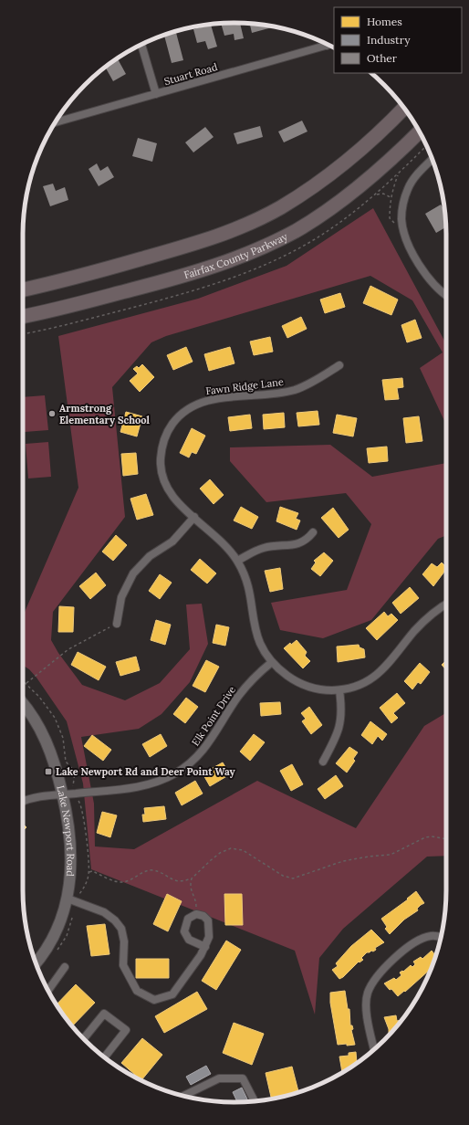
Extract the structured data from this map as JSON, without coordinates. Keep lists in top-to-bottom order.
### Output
{
  "streets": {
    "highway": ["Fairfax County Parkway"],
    "street": [
      "Stuart Road",
      "Fawn Ridge Lane",
      "Elk Point Drive",
      "Lake Newport Road"
    ]
  },
  "crossings": [
    ["Fawn Ridge Lane", "Elk Point Drive"],
    ["Elk Point Drive", "Lake Newport Road"]
  ],
  "places": {
    "other": ["Armstrong Elementary School"],
    "transit": ["Lake Newport Rd and Deer Point Way"]
  },
  "legend": ["Homes", "Industry", "Other"]
}
